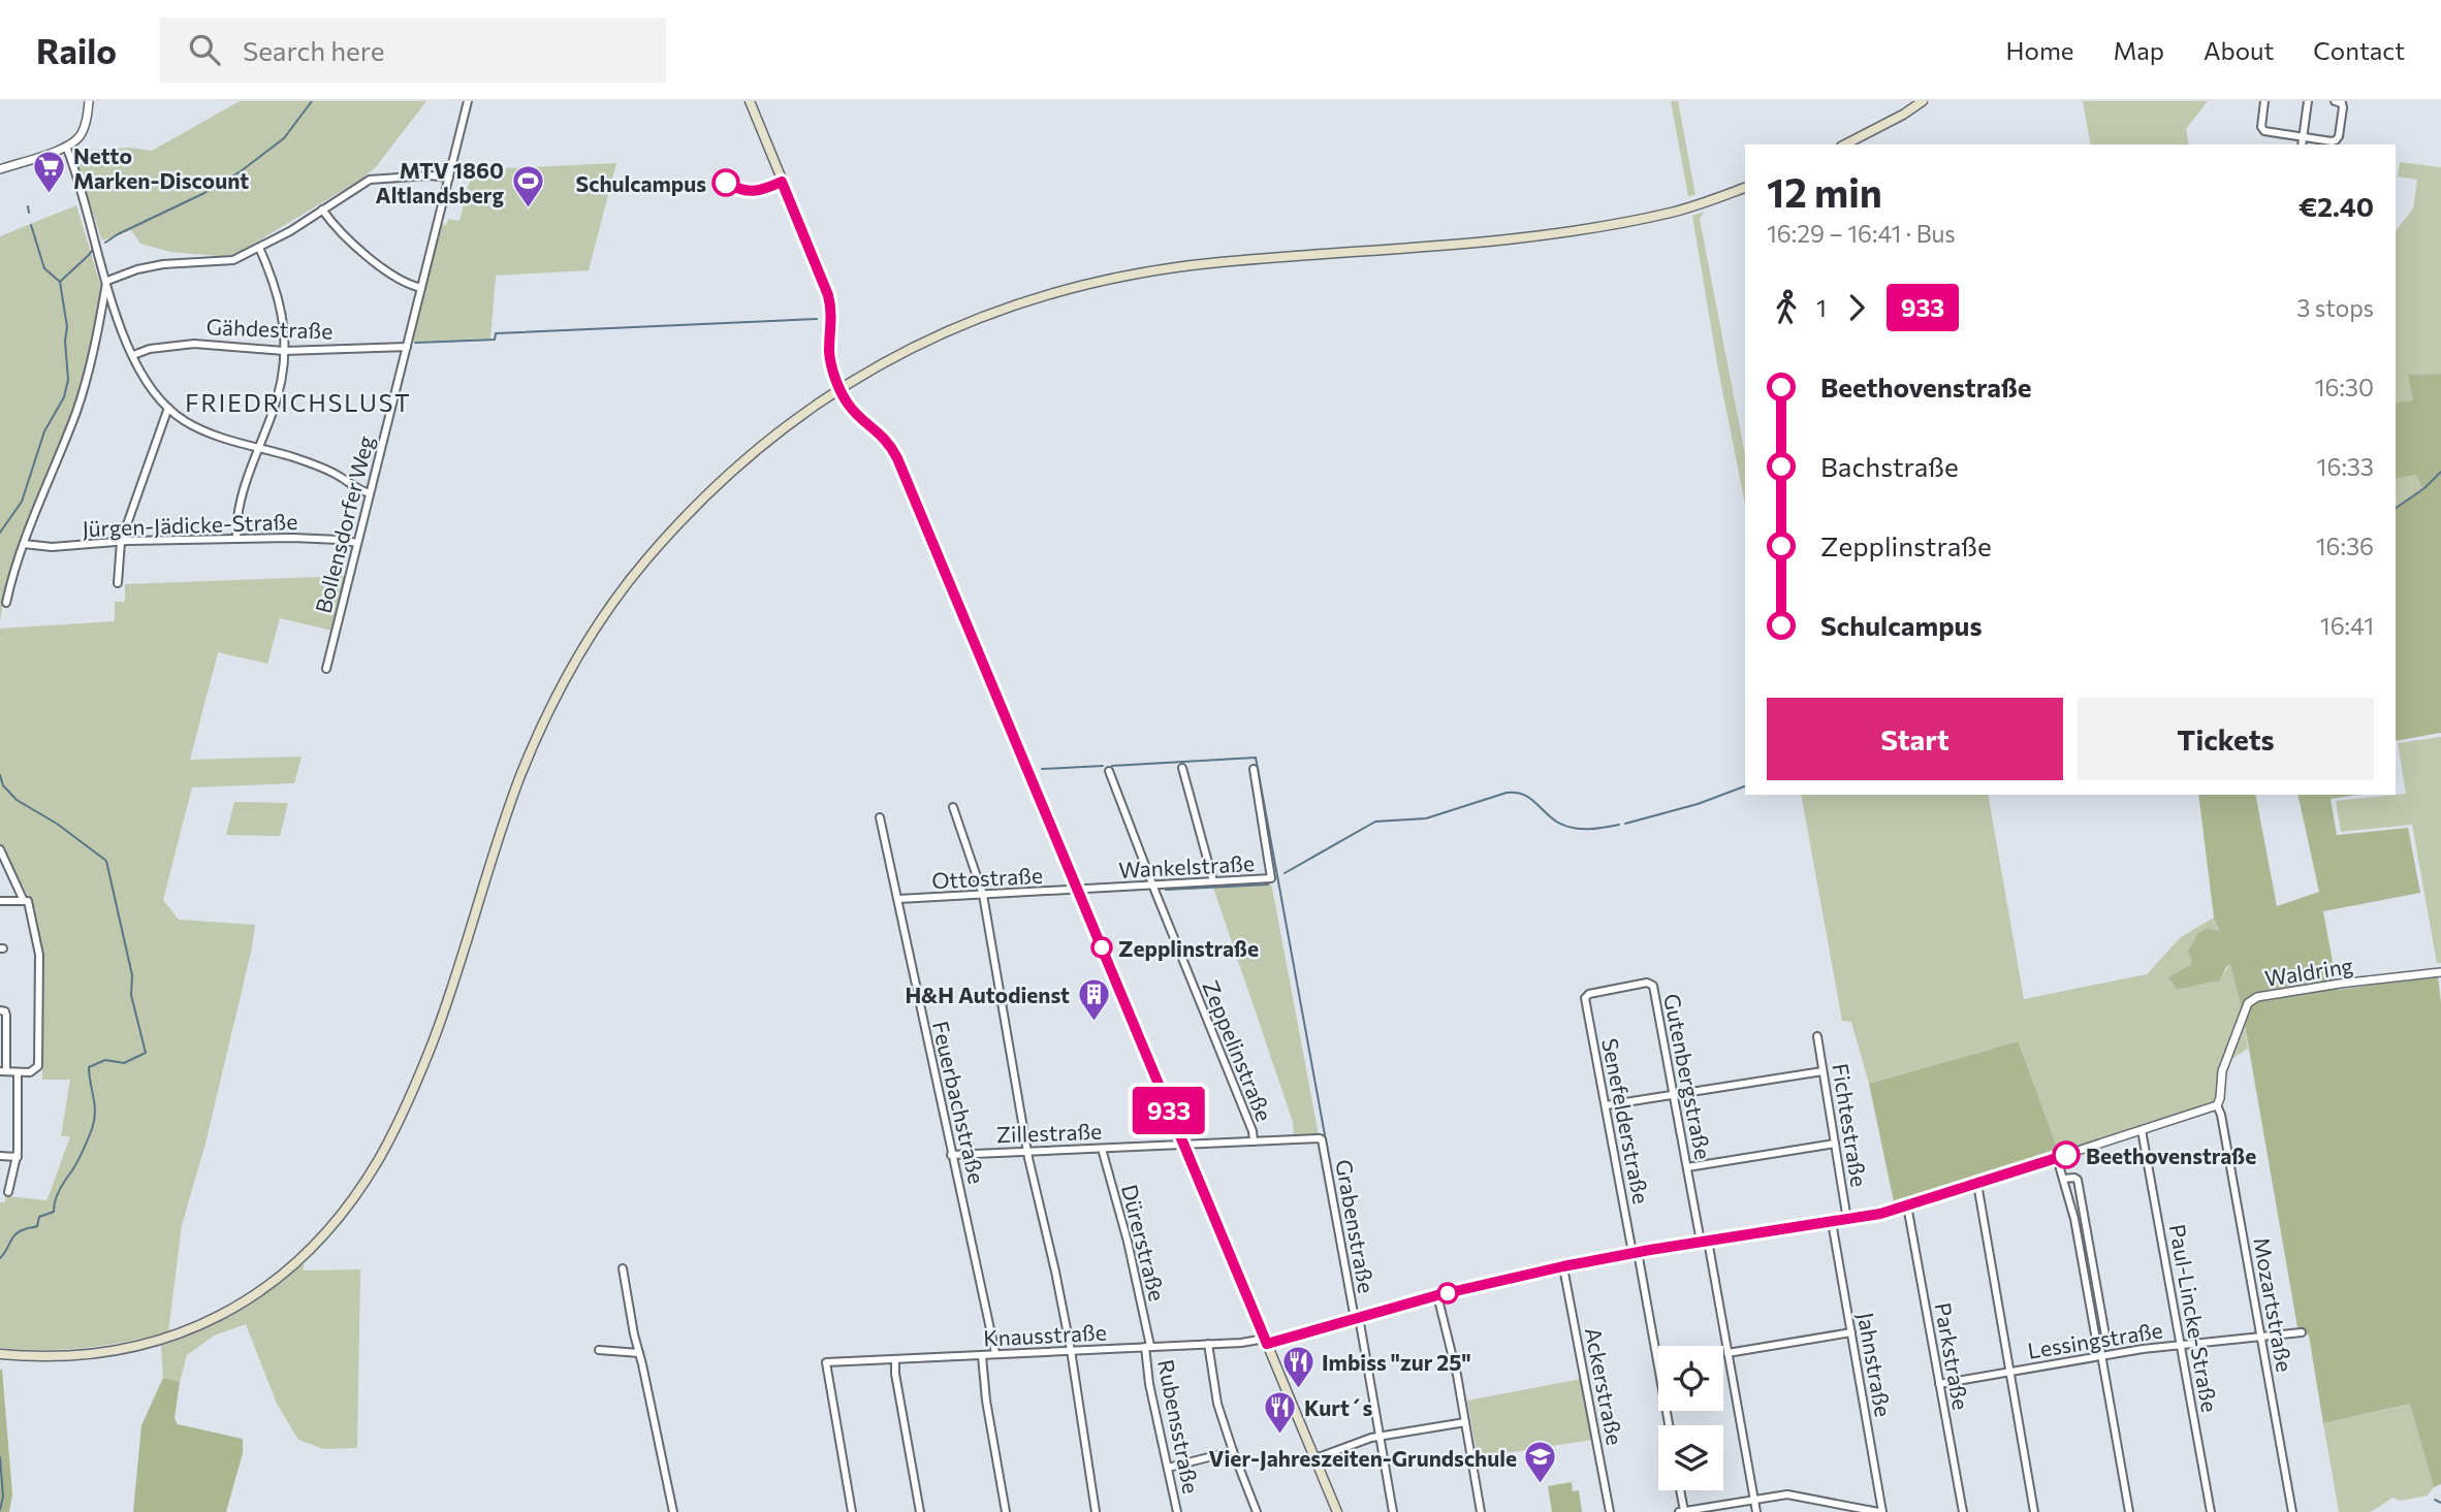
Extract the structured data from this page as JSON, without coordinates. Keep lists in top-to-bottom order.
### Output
{
  "streets": {
    "street": [
      "Gähdestraße",
      "Jürgen-Jädicke-Straße",
      "Bollensdorfer Weg",
      "Wankelstraße",
      "Ottostraße",
      "Waldring",
      "Zeppelinstraße",
      "Gutenbergstraße",
      "Feuerbachstraße",
      "Senefelderstraße",
      "Fichtestraße",
      "Zillestraße",
      "Grabenstraße",
      "Dürerstraße",
      "Mozartstraße",
      "Paul-Lincke-Straße",
      "Knausstraße",
      "Lessingstraße",
      "Parkstraße",
      "Jahnstraße",
      "Ackerstraße",
      "Rubensstraße"
    ]
  },
  "crossings": [
    ["Gähdestraße", "Bollensdorfer Weg"],
    ["Jürgen-Jädicke-Straße", "Bollensdorfer Weg"],
    ["Wankelstraße", "Ottostraße"],
    ["Wankelstraße", "Zeppelinstraße"],
    ["Ottostraße", "Feuerbachstraße"],
    ["Waldring", "Mozartstraße"],
    ["Zeppelinstraße", "Zillestraße"],
    ["Gutenbergstraße", "Senefelderstraße"],
    ["Feuerbachstraße", "Zillestraße"],
    ["Feuerbachstraße", "Knausstraße"],
    ["Zillestraße", "Grabenstraße"],
    ["Zillestraße", "Dürerstraße"],
    ["Dürerstraße", "Knausstraße"],
    ["Dürerstraße", "Rubensstraße"],
    ["Mozartstraße", "Lessingstraße"],
    ["Paul-Lincke-Straße", "Lessingstraße"],
    ["Knausstraße", "Rubensstraße"],
    ["Lessingstraße", "Parkstraße"]
  ],
  "districts": ["FRIEDRICHSLUST"],
  "places": {
    "other": ["Schulcampus", "Zepplinstraße", "Beethovenstraße"],
    "supermarket": ["Netto Marken-Discount"],
    "sports": ["MTV 1860 Altlandsberg"],
    "building": ["H&H Autodienst"],
    "restaurant": ["Imbiss \"zur 25\"", "Kurt´s"],
    "school or university": ["Vier-Jahreszeiten-Grundschule"]
  },
  "lines": ["bus line 933"],
  "page": {
    "header": "Railo",
    "search": "Search here",
    "nav": [
      "Home",
      "Map",
      "About",
      "Contact"
    ],
    "on_map": "933",
    "heading": ["12 min", "16:29 – 16:41 · Bus", "€2.40"],
    "legs": ["1", "933", "3 stops"],
    "list": [
      {
        "name": "Beethovenstraße",
        "value": "16:30"
      },
      {
        "name": "Bachstraße",
        "value": "16:33"
      },
      {
        "name": "Zepplinstraße",
        "value": "16:36"
      },
      {
        "name": "Schulcampus",
        "value": "16:41"
      }
    ],
    "buttons": ["Start", "Tickets"]
  }
}
